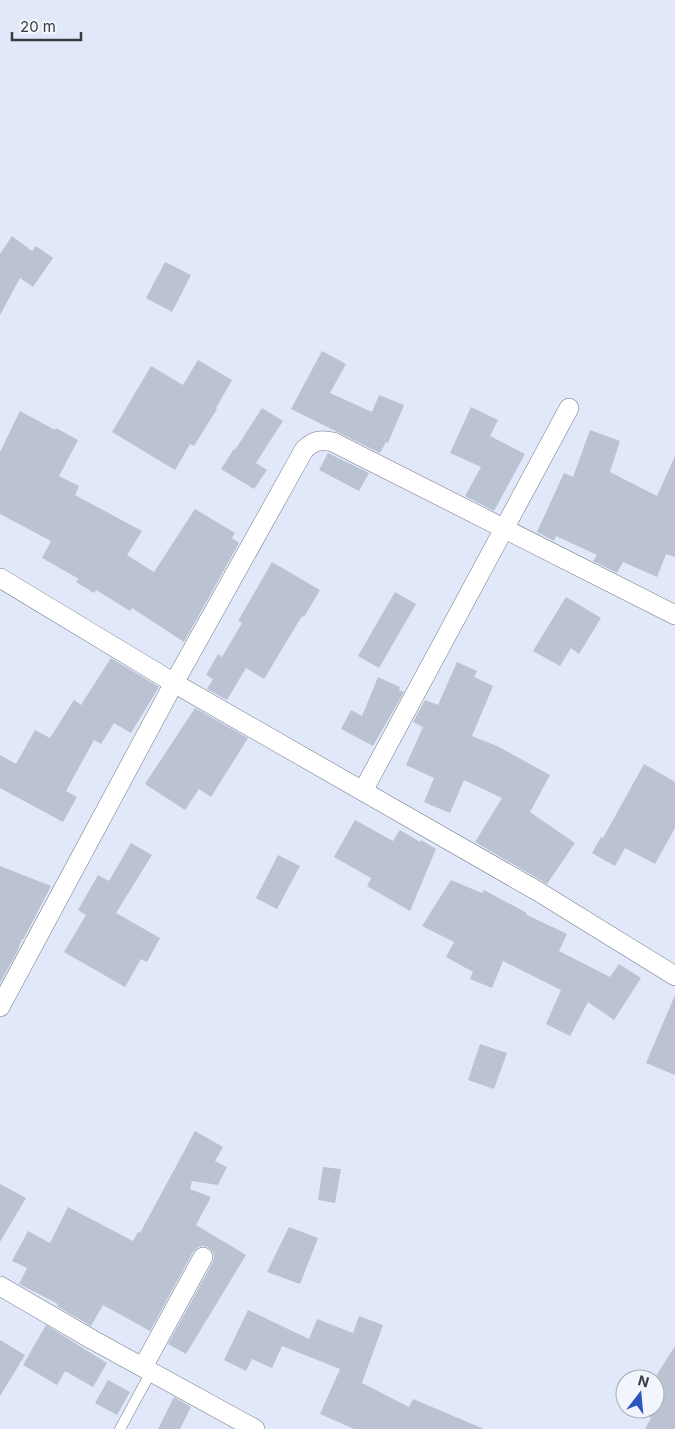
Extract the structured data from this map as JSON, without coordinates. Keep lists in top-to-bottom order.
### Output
{
  "scale_bar": "20 m",
  "north": "top"
}
